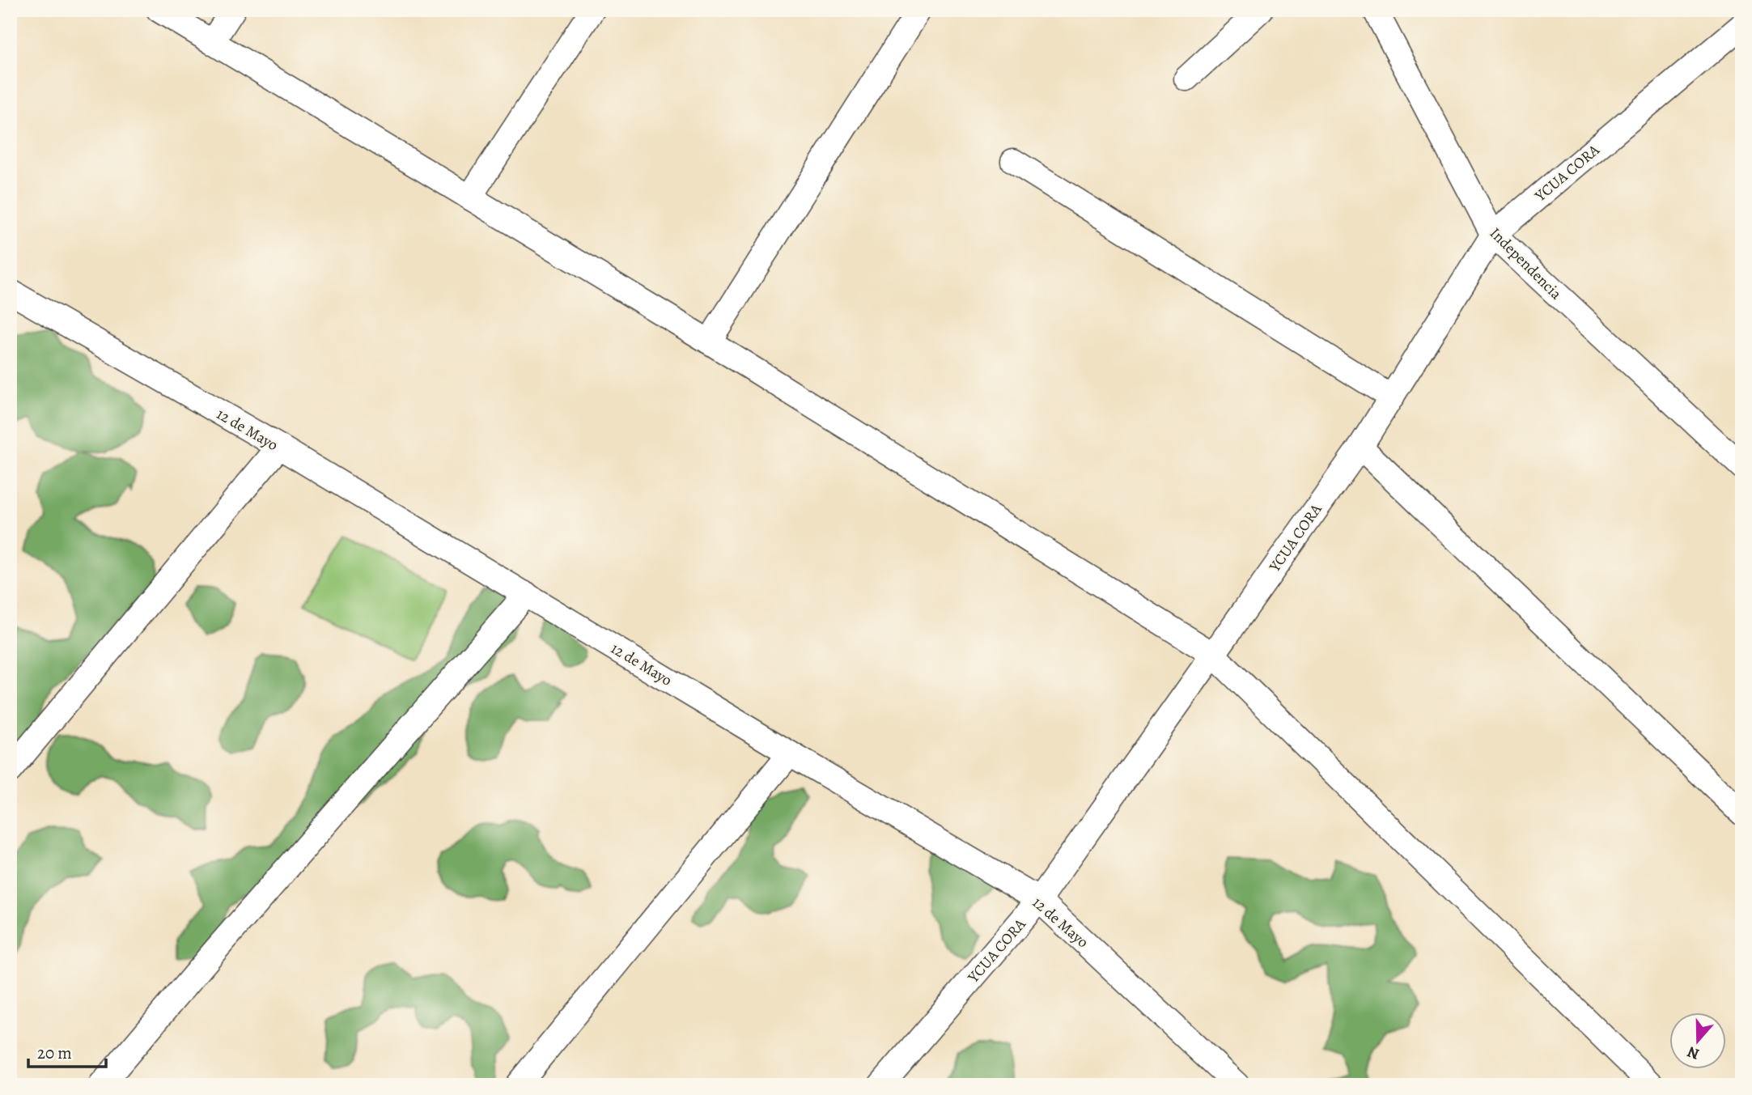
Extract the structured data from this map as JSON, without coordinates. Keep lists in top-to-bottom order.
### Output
{
  "streets": {
    "street": ["YCUA CORA", "Independencia", "12 de Mayo"]
  },
  "crossings": [
    ["YCUA CORA", "Independencia"],
    ["YCUA CORA", "12 de Mayo"]
  ],
  "scale_bar": "20 m",
  "north": "bottom"
}
